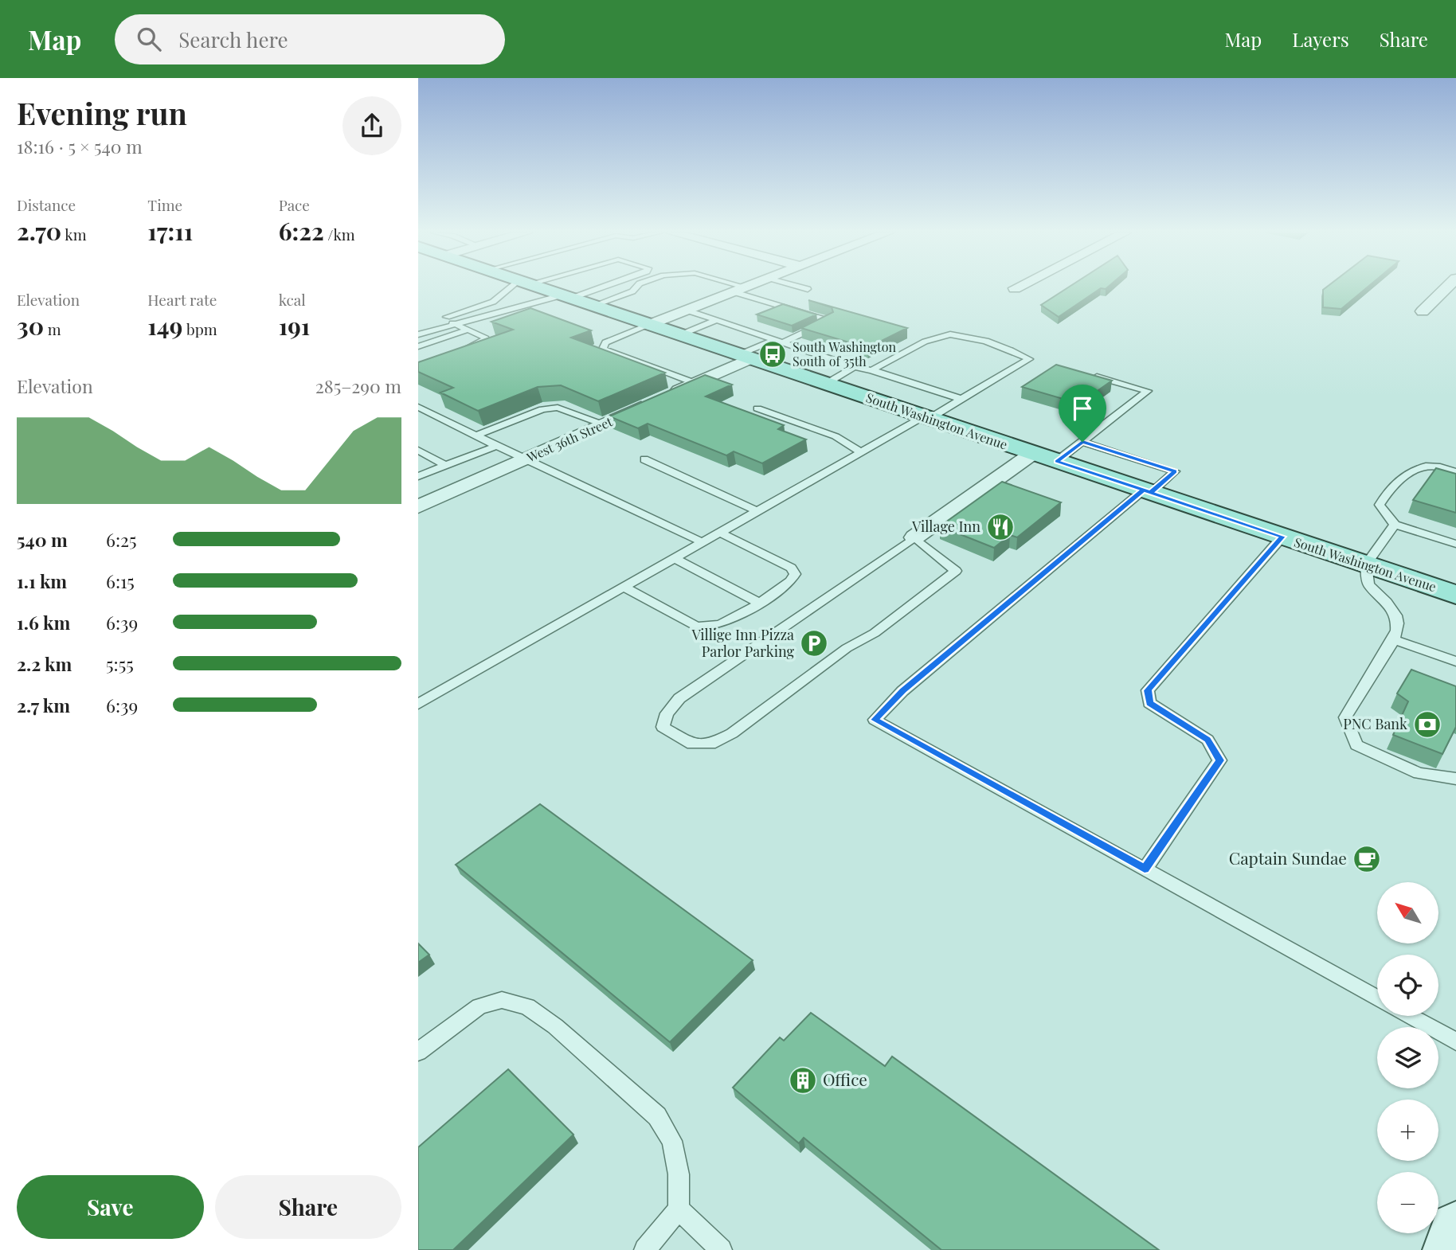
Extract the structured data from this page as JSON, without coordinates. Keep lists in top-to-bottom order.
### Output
{
  "streets": {
    "main road": ["South Washington Avenue"],
    "street": ["West 36th Street"]
  },
  "crossings": [
    ["South Washington Avenue", "West 36th Street"]
  ],
  "places": {
    "bus stop": ["South Washington South of 35th"],
    "restaurant": ["Village Inn"],
    "parking": ["Villige Inn Pizza Parlor Parking"],
    "bank": ["PNC Bank"],
    "cafe": ["Captain Sundae"],
    "building": ["Office"]
  },
  "north": "top left",
  "page": {
    "header": "Map",
    "search": "Search here",
    "nav": ["Map", "Layers", "Share"],
    "heading": ["Evening run", "18:16 · 5 × 540 m"],
    "stats": [
      ["Distance", "2.70 km"],
      ["Time", "17:11"],
      ["Pace", "6:22 /km"],
      ["Elevation", "30 m"],
      ["Heart rate", "149 bpm"],
      ["kcal", "191"]
    ],
    "chart": ["Elevation", "285–290 m"],
    "list": [
      {
        "name": "540 m",
        "note": "6:25"
      },
      {
        "name": "1.1 km",
        "note": "6:15"
      },
      {
        "name": "1.6 km",
        "note": "6:39"
      },
      {
        "name": "2.2 km",
        "note": "5:55"
      },
      {
        "name": "2.7 km",
        "note": "6:39"
      }
    ],
    "map_buttons": ["+", "−"],
    "buttons": ["Save", "Share"]
  }
}
